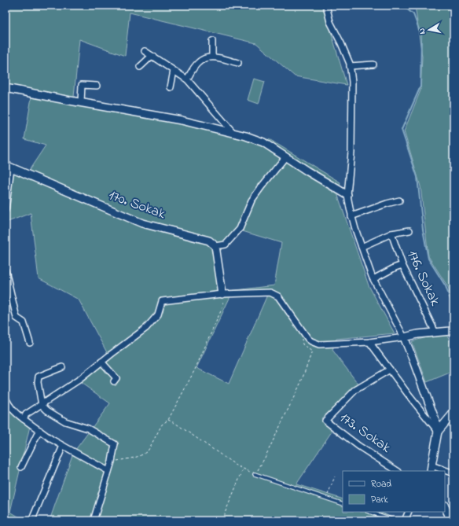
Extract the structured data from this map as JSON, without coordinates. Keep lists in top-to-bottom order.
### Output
{
  "streets": {
    "street": ["170. Sokak", "176. Sokak", "173. Sokak"]
  },
  "legend": ["Road", "Park"],
  "north": "left"
}
